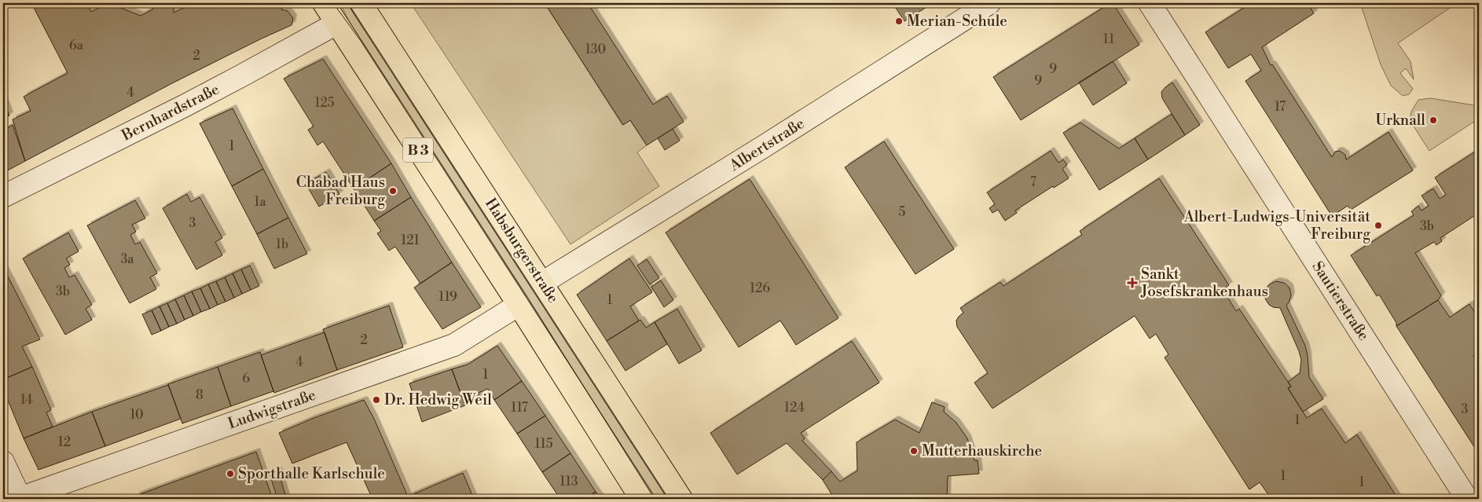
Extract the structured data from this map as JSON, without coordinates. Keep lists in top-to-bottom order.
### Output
{
  "streets": {
    "main road": ["B 3", "Habsburgerstraße"],
    "street": [
      "Bernhardstraße",
      "Albertstraße",
      "Sautierstraße",
      "Ludwigstraße"
    ]
  },
  "crossings": [
    ["Bernhardstraße", "B 3"],
    ["Albertstraße", "Habsburgerstraße"],
    ["B 3", "Ludwigstraße"]
  ],
  "places": {
    "other": [
      "Merian-Schule",
      "Urknall",
      "Chabad Haus Freiburg",
      "Albert-Ludwigs-Universität Freiburg",
      "Dr. Hedwig Weil",
      "Mutterhauskirche",
      "Sporthalle Karlschule"
    ],
    "health": ["Sankt Josefskrankenhaus"]
  },
  "house_numbers": [
    "11",
    "6a",
    "130",
    "2",
    "9",
    "9",
    "4",
    "125",
    "17",
    "1",
    "7",
    "1a",
    "5",
    "3",
    "3b",
    "121",
    "1b",
    "3a",
    "126",
    "3b",
    "119",
    "1",
    "2",
    "4",
    "1",
    "6",
    "8",
    "14",
    "117",
    "124",
    "3",
    "10",
    "1",
    "12",
    "115",
    "1",
    "113",
    "1"
  ]
}
